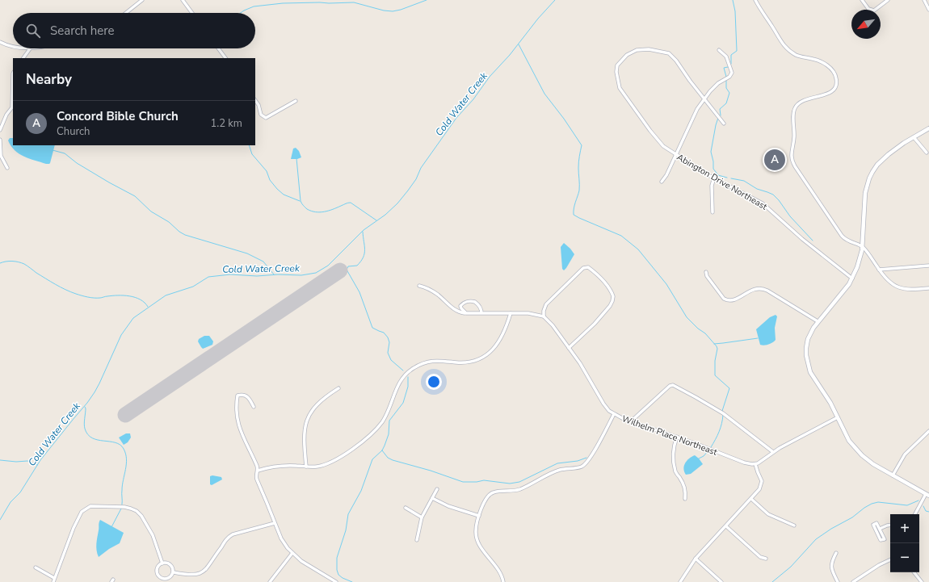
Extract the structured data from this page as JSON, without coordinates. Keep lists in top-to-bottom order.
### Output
{
  "streets": {
    "street": ["Abington Drive Northeast", "Wilhelm Place Northeast"]
  },
  "water": ["Cold Water Creek"],
  "north": "bottom left",
  "page": {
    "search": "Search here",
    "heading": "Nearby",
    "list": [
      {
        "mark": "A",
        "name": "Concord Bible Church",
        "note": "Church",
        "value": "1.2 km"
      }
    ],
    "pins": "A",
    "map_buttons": ["+", "−"]
  }
}
